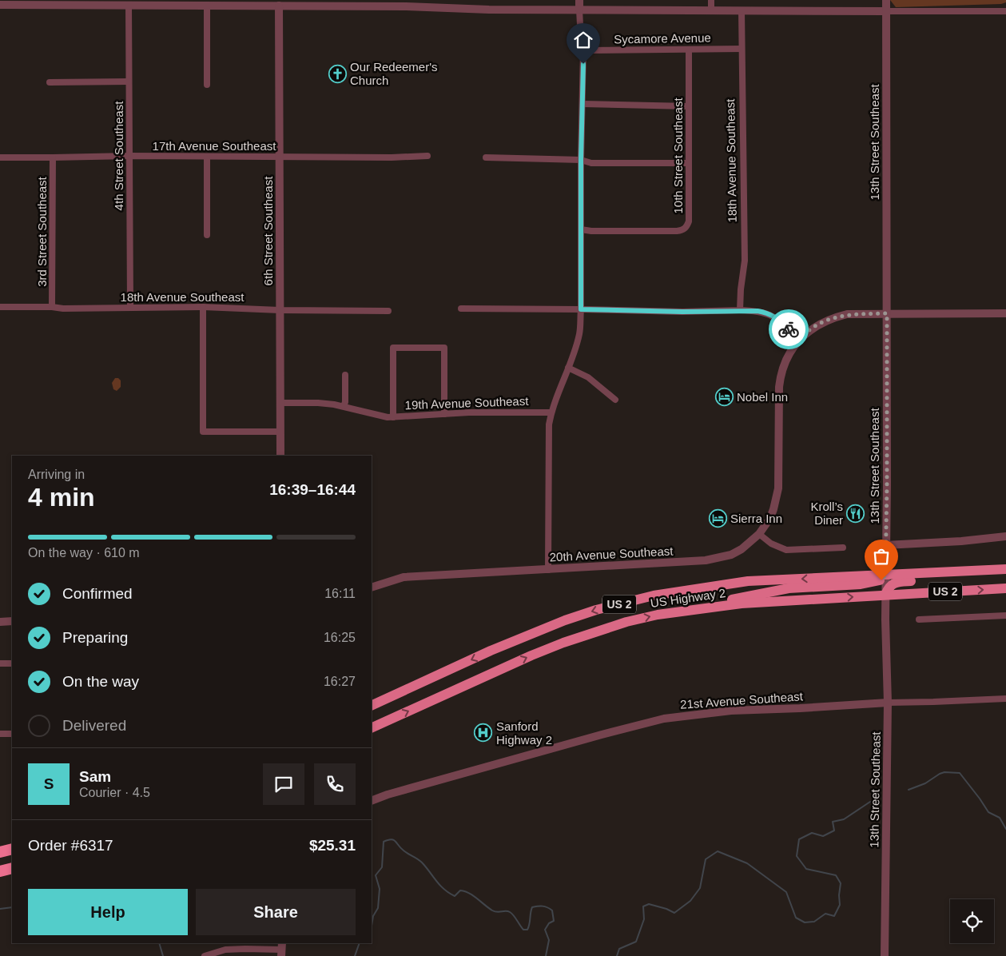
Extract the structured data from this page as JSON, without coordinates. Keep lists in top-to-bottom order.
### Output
{
  "streets": {
    "highway": ["US 2", "US Highway 2"],
    "street": [
      "Sycamore Avenue",
      "13th Street Southeast",
      "17th Avenue Southeast",
      "4th Street Southeast",
      "10th Street Southeast",
      "18th Avenue Southeast",
      "6th Street Southeast",
      "3rd Street Southeast",
      "19th Avenue Southeast",
      "20th Avenue Southeast",
      "21st Avenue Southeast"
    ]
  },
  "crossings": [
    ["Sycamore Avenue", "10th Street Southeast"],
    ["Sycamore Avenue", "18th Avenue Southeast"],
    ["13th Street Southeast", "US Highway 2"],
    ["13th Street Southeast", "21st Avenue Southeast"],
    ["17th Avenue Southeast", "4th Street Southeast"],
    ["17th Avenue Southeast", "6th Street Southeast"],
    ["17th Avenue Southeast", "3rd Street Southeast"],
    ["4th Street Southeast", "18th Avenue Southeast"],
    ["18th Avenue Southeast", "6th Street Southeast"],
    ["18th Avenue Southeast", "3rd Street Southeast"],
    ["6th Street Southeast", "19th Avenue Southeast"]
  ],
  "places": {
    "church": ["Our Redeemer's Church"],
    "hotel": ["Nobel Inn", "Sierra Inn"],
    "restaurant": ["Kroll’s Diner"],
    "hospital": ["Sanford Highway 2"]
  },
  "page": {
    "heading": ["4 min", "Arriving in", "16:39–16:44"],
    "panel": [
      "Sam",
      "Courier · 4.5",
      "Order #6317",
      "$25.31"
    ],
    "bar": "On the way · 610 m",
    "list": [
      ["Confirmed", "16:11"],
      ["Preparing", "16:25"],
      ["On the way", "16:27"],
      "Delivered"
    ],
    "round": "S",
    "buttons": ["Help", "Share"]
  }
}
